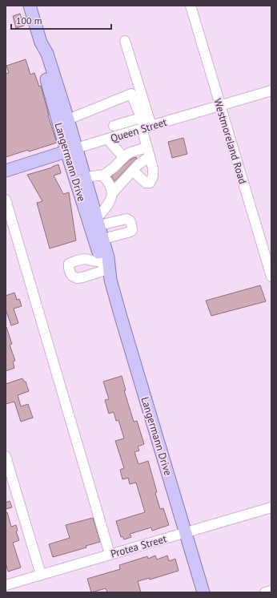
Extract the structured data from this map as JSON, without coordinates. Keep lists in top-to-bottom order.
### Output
{
  "streets": {
    "main road": ["Queen Street", "Langermann Drive"],
    "street": ["Westmoreland Road", "Protea Street"]
  },
  "crossings": [
    ["Queen Street", "Westmoreland Road"],
    ["Queen Street", "Langermann Drive"],
    ["Langermann Drive", "Protea Street"]
  ],
  "scale_bar": "100 m"
}
